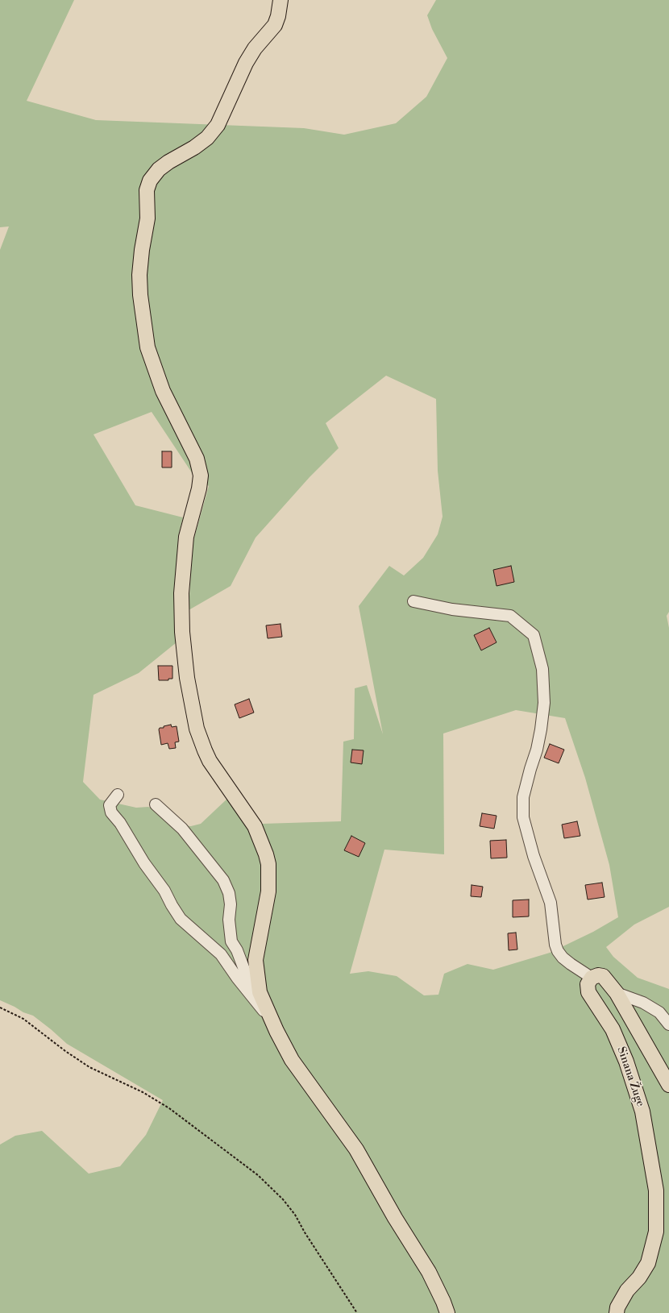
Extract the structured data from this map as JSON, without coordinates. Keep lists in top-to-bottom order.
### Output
{
  "streets": {
    "main road": ["Sinana Žuge"]
  }
}
